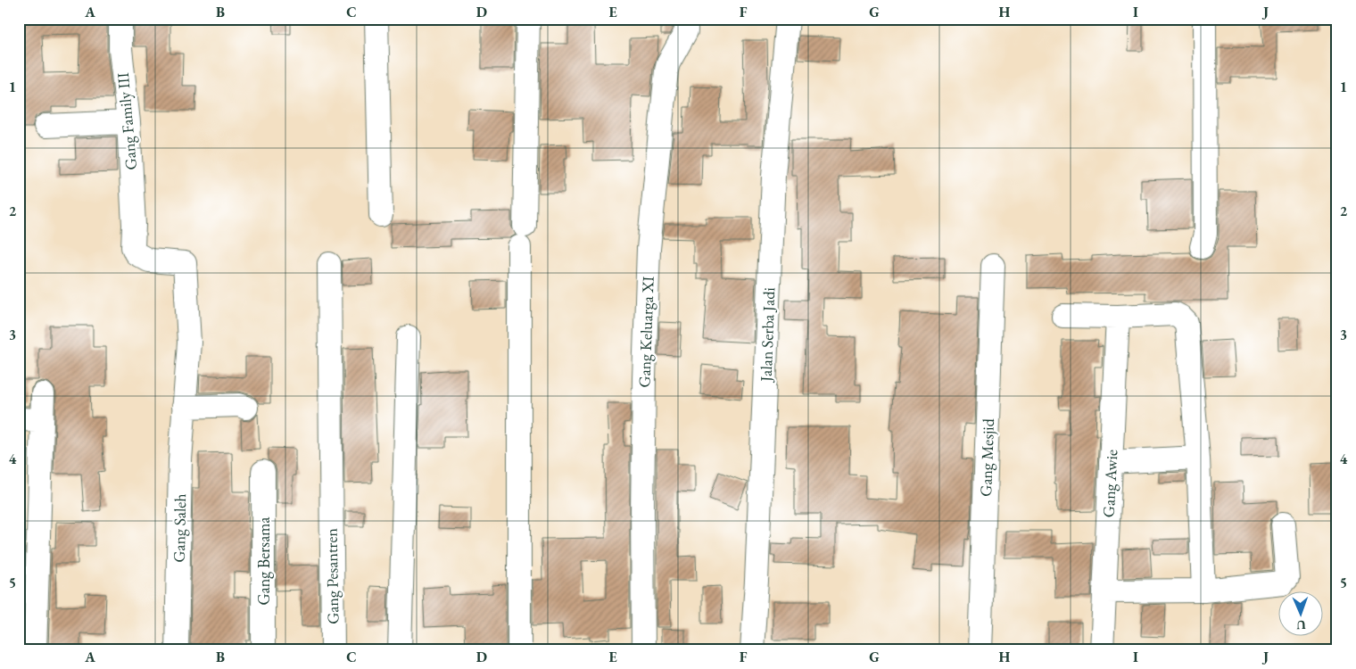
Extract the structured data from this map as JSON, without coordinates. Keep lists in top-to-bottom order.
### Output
{
  "streets": {
    "street": [
      "Gang Family III",
      "Gang Keluarga XI",
      "Jalan Serba Jadi",
      "Gang Mesjid",
      "Gang Awie",
      "Gang Saleh",
      "Gang Bersama",
      "Gang Pesantren"
    ]
  },
  "crossings": [
    ["Gang Family III", "Gang Saleh"]
  ],
  "north": "bottom",
  "grid": {
    "columns": [
      "A",
      "B",
      "C",
      "D",
      "E",
      "F",
      "G",
      "H",
      "I",
      "J"
    ],
    "rows": [
      "1",
      "2",
      "3",
      "4",
      "5"
    ]
  }
}
